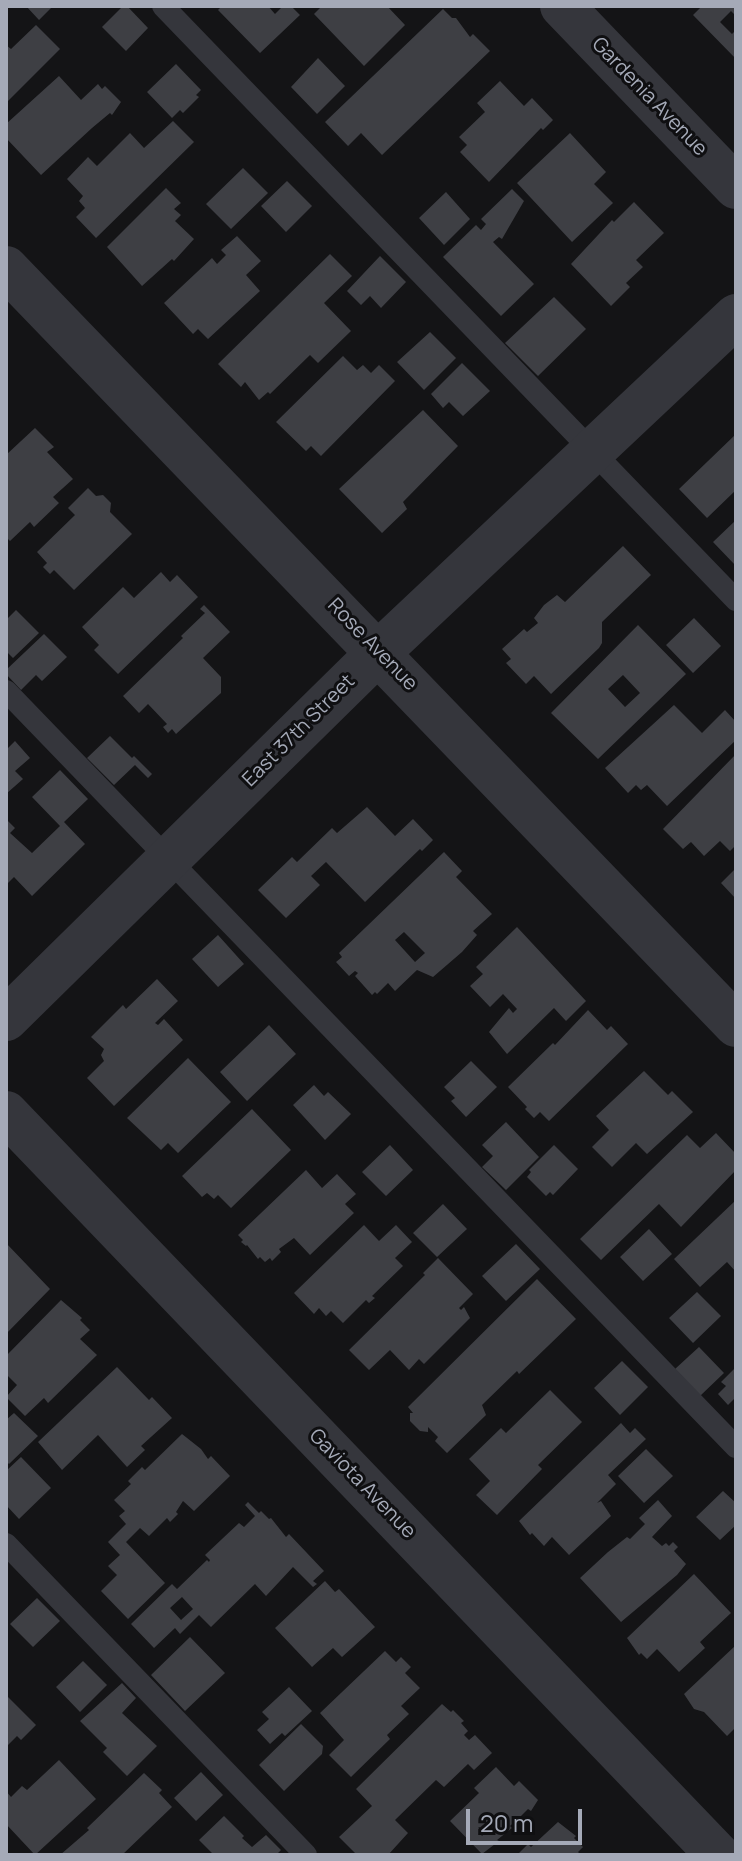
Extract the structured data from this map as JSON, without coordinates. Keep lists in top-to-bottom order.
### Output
{
  "streets": {
    "street": [
      "Gardenia Avenue",
      "Rose Avenue",
      "East 37th Street",
      "Gaviota Avenue"
    ]
  },
  "crossings": [
    ["Rose Avenue", "East 37th Street"]
  ],
  "scale_bar": "20 m"
}
